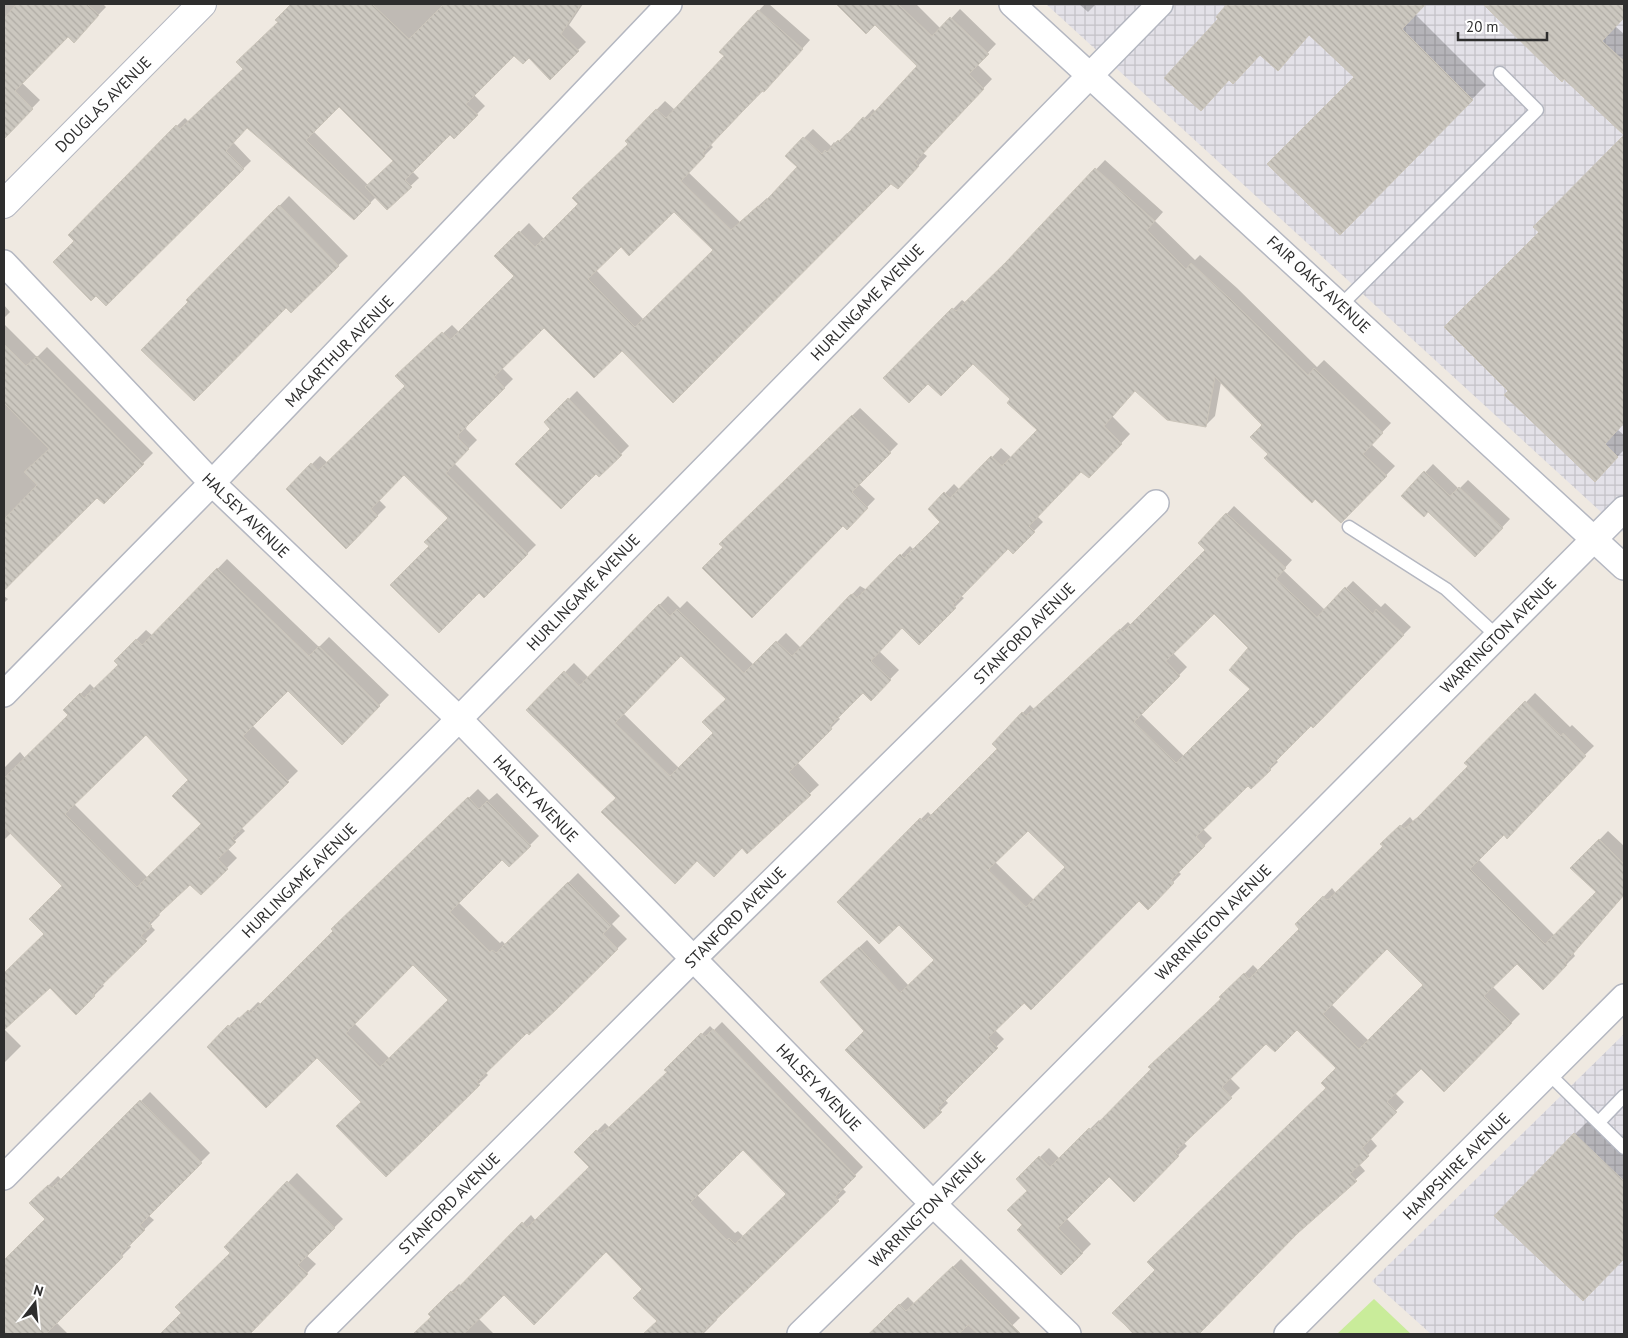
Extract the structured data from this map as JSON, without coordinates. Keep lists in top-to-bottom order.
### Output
{
  "streets": {
    "street": [
      "DOUGLAS AVENUE",
      "FAIR OAKS AVENUE",
      "HURLINGAME AVENUE",
      "MACARTHUR AVENUE",
      "HALSEY AVENUE",
      "STANFORD AVENUE",
      "WARRINGTON AVENUE",
      "HAMPSHIRE AVENUE"
    ]
  },
  "crossings": [
    ["FAIR OAKS AVENUE", "HURLINGAME AVENUE"],
    ["FAIR OAKS AVENUE", "WARRINGTON AVENUE"],
    ["HURLINGAME AVENUE", "HALSEY AVENUE"],
    ["MACARTHUR AVENUE", "HALSEY AVENUE"],
    ["HALSEY AVENUE", "STANFORD AVENUE"],
    ["HALSEY AVENUE", "WARRINGTON AVENUE"]
  ],
  "scale_bar": "20 m",
  "north": "top"
}
